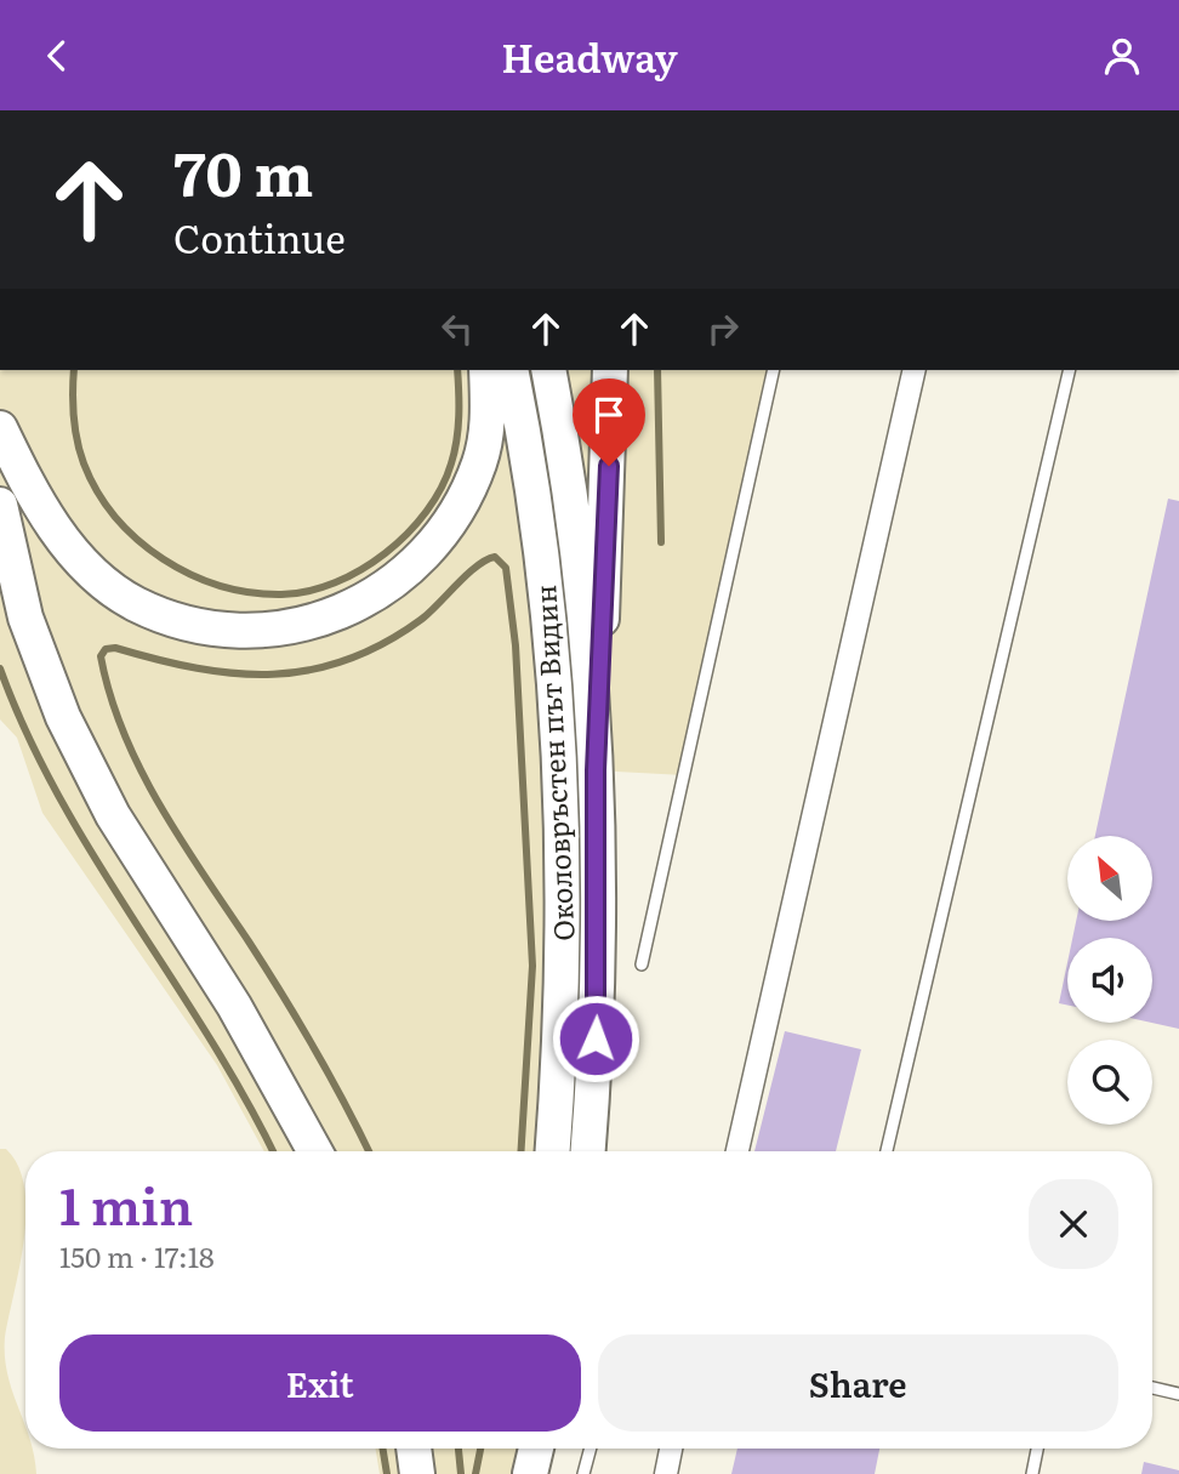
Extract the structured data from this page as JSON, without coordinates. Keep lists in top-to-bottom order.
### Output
{
  "streets": {
    "main road": ["Околовръстен път Видин"]
  },
  "north": "top left",
  "page": {
    "header": "Headway",
    "turn": ["70 m", "Continue"],
    "heading": ["1 min", "150 m · 17:18"],
    "buttons": ["Exit", "Share"]
  }
}
